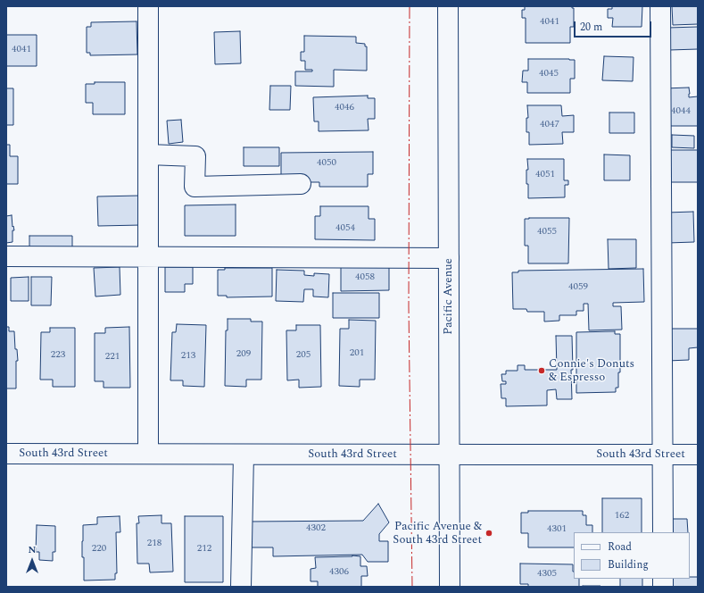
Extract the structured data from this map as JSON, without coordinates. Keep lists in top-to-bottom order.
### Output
{
  "streets": {
    "street": ["Pacific Avenue", "South 43rd Street"]
  },
  "crossings": [
    ["Pacific Avenue", "South 43rd Street"]
  ],
  "places": ["Connie's Donuts & Espresso", "Pacific Avenue & South 43rd Street"],
  "house_numbers": [
    "4041",
    "4041",
    "4045",
    "4046",
    "4044",
    "4047",
    "4050",
    "4051",
    "4054",
    "4055",
    "4058",
    "4059",
    "201",
    "209",
    "223",
    "205",
    "213",
    "221",
    "162",
    "4302",
    "4301",
    "218",
    "220",
    "212",
    "4306",
    "4305"
  ],
  "legend": ["Road", "Building"],
  "scale_bar": "20 m",
  "north": "top"
}
